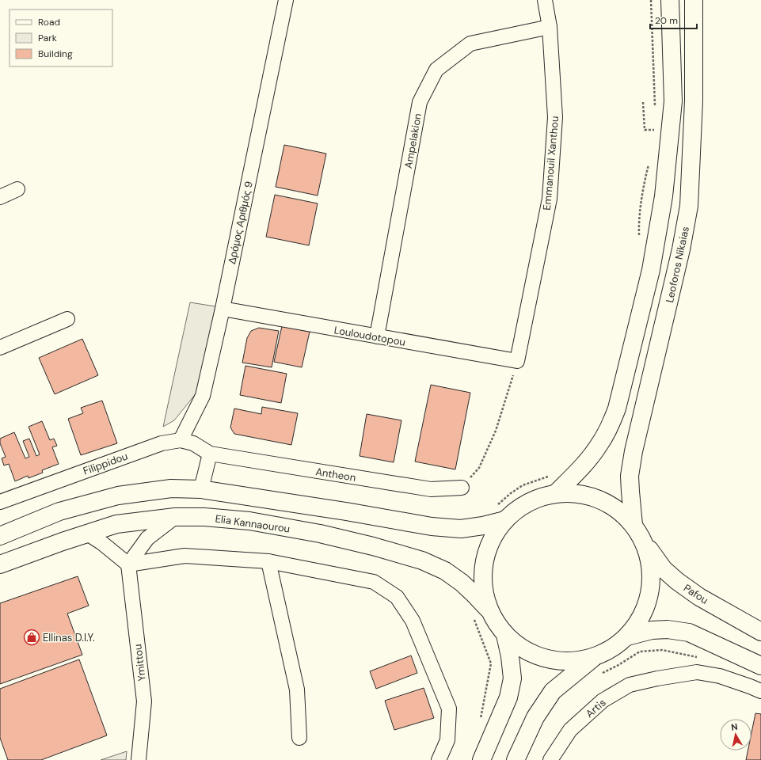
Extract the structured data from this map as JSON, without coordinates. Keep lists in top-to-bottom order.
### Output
{
  "streets": {
    "main road": ["Leoforos Nikaias", "Elia Kannaourou", "Pafou"],
    "street": [
      "Ampelakion",
      "Emmanouil Xanthou",
      "Δρόμος Αριθμός 9",
      "Louloudotopou",
      "Filippidou",
      "Antheon",
      "Ymittou",
      "Artis"
    ]
  },
  "crossings": [
    ["Ampelakion", "Emmanouil Xanthou"],
    ["Ampelakion", "Louloudotopou"],
    ["Emmanouil Xanthou", "Louloudotopou"],
    ["Δρόμος Αριθμός 9", "Louloudotopou"],
    ["Δρόμος Αριθμός 9", "Filippidou"],
    ["Filippidou", "Antheon"]
  ],
  "places": {
    "shop": ["Ellinas D.I.Y."]
  },
  "legend": ["Road", "Park", "Building"],
  "scale_bar": "20 m",
  "north": "top"
}
